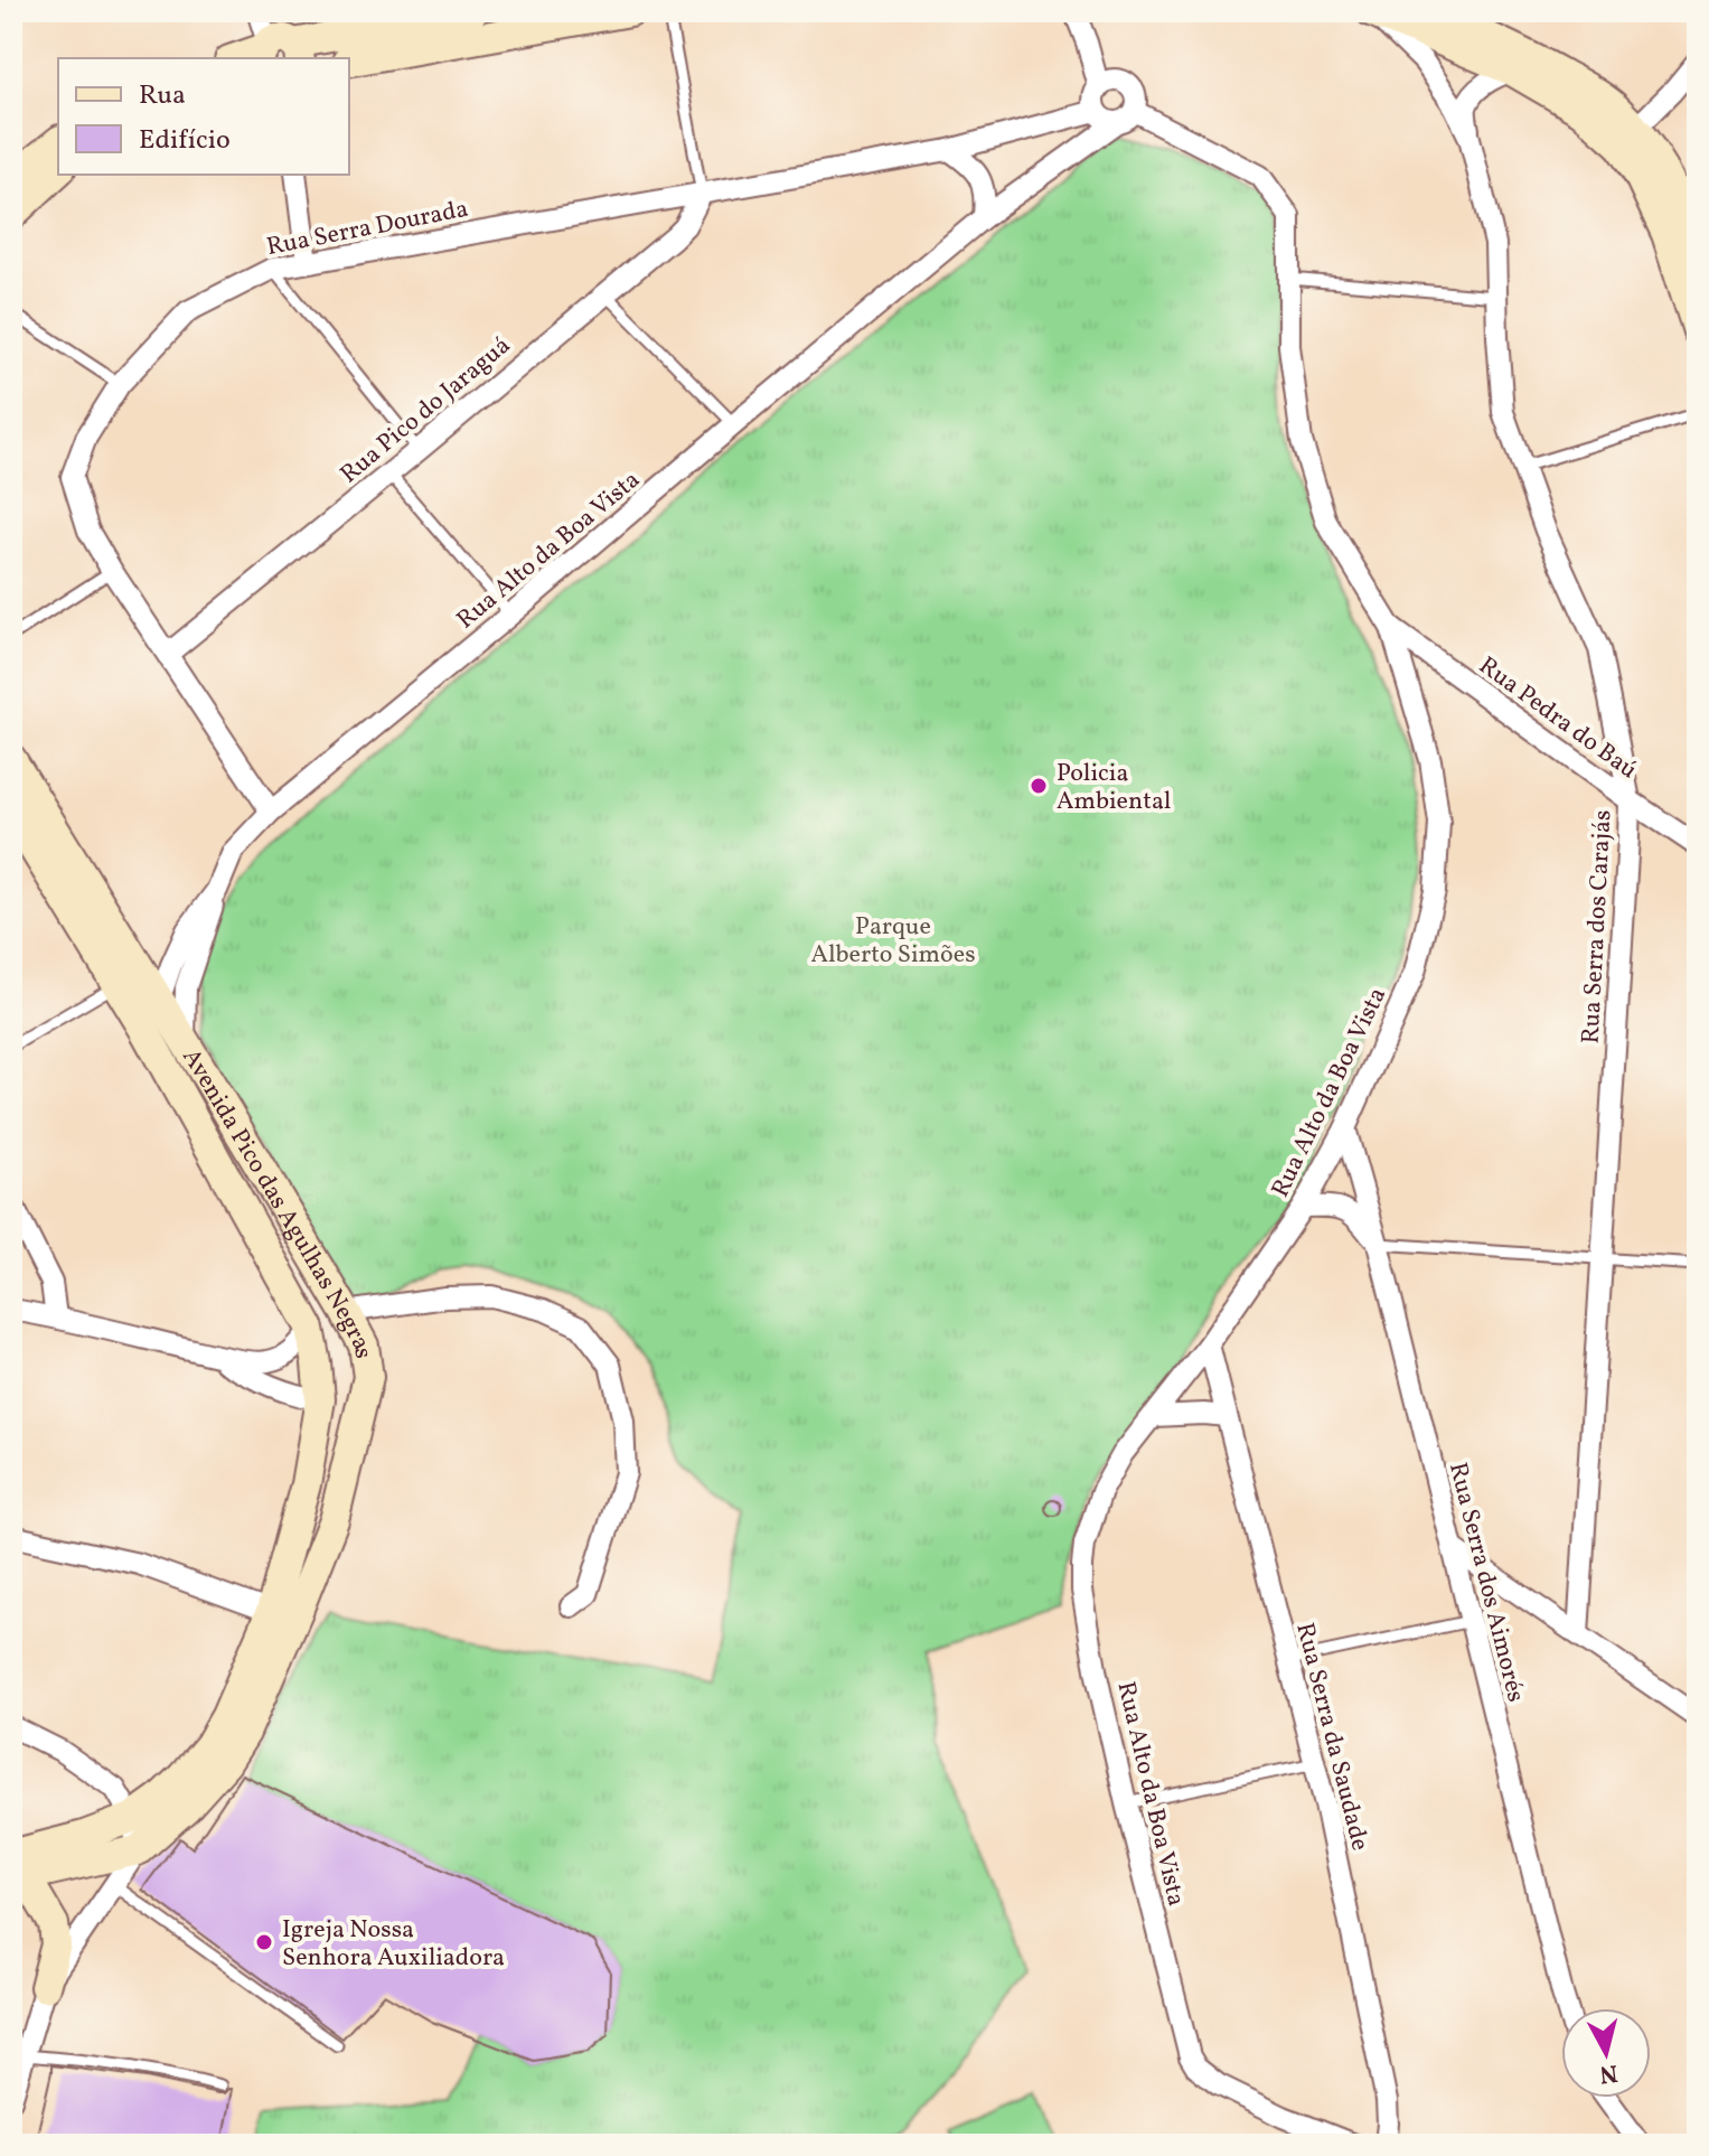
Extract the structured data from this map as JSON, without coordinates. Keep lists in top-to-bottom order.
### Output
{
  "streets": {
    "street": [
      "Rua Serra Dourada",
      "Rua Pico do Jaraguá",
      "Rua Alto da Boa Vista",
      "Rua Pedra do Baú",
      "Rua Serra dos Carajás",
      "Avenida Pico das Agulhas Negras",
      "Rua Serra dos Aimorés",
      "Rua Serra da Saudade"
    ]
  },
  "crossings": [
    ["Rua Serra Dourada", "Rua Pico do Jaraguá"],
    ["Rua Serra Dourada", "Rua Alto da Boa Vista"],
    ["Rua Alto da Boa Vista", "Rua Pedra do Baú"],
    ["Rua Alto da Boa Vista", "Avenida Pico das Agulhas Negras"],
    ["Rua Alto da Boa Vista", "Rua Serra dos Aimorés"],
    ["Rua Alto da Boa Vista", "Rua Serra da Saudade"],
    ["Rua Pedra do Baú", "Rua Serra dos Carajás"]
  ],
  "parks": ["Parque Alberto Simões"],
  "places": ["Policia Ambiental", "Igreja Nossa Senhora Auxiliadora"],
  "legend": ["Rua", "Edifício"],
  "north": "bottom"
}
